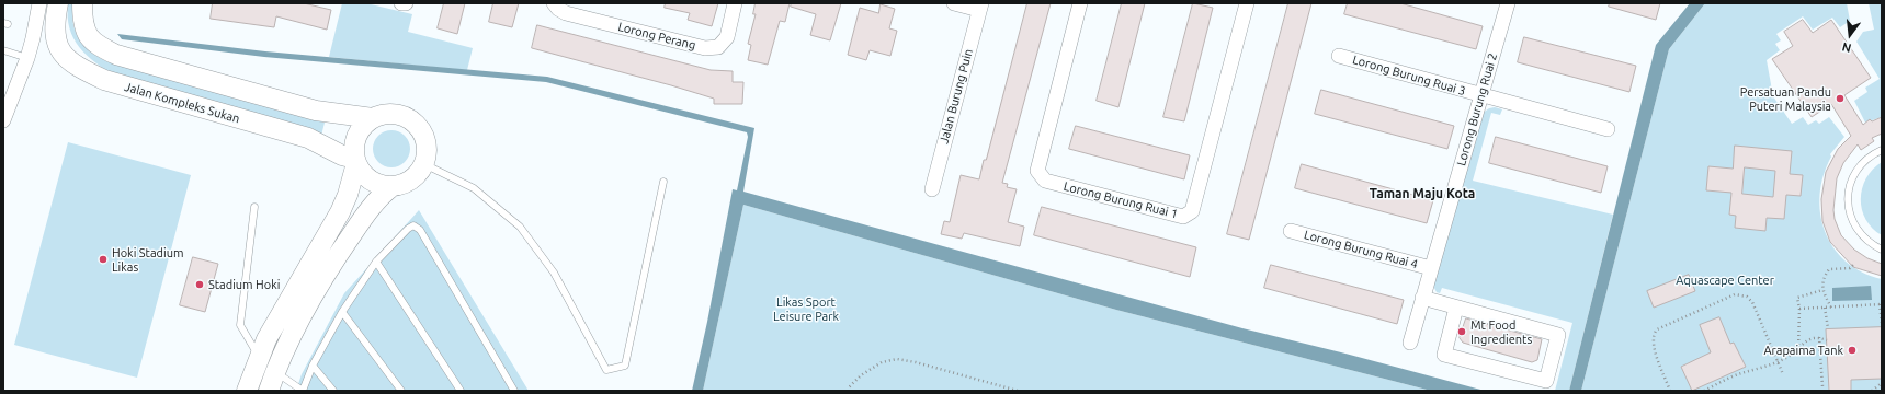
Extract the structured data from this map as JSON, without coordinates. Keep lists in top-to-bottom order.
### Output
{
  "streets": {
    "main road": ["Jalan Kompleks Sukan"],
    "street": [
      "Lorong Perang",
      "Lorong Burung Ruai 3",
      "Jalan Burung Puin",
      "Lorong Burung Ruai 2",
      "Lorong Burung Ruai 1",
      "Lorong Burung Ruai 4"
    ]
  },
  "crossings": [
    ["Lorong Burung Ruai 3", "Lorong Burung Ruai 2"],
    ["Lorong Burung Ruai 2", "Lorong Burung Ruai 4"]
  ],
  "districts": ["Taman Maju Kota"],
  "parks": ["Aquascape Center", "Likas Sport Leisure Park"],
  "places": [
    "Persatuan Pandu Puteri Malaysia",
    "Hoki Stadium Likas",
    "Stadium Hoki",
    "Mt Food Ingredients",
    "Arapaima Tank"
  ],
  "north": "bottom"
}
